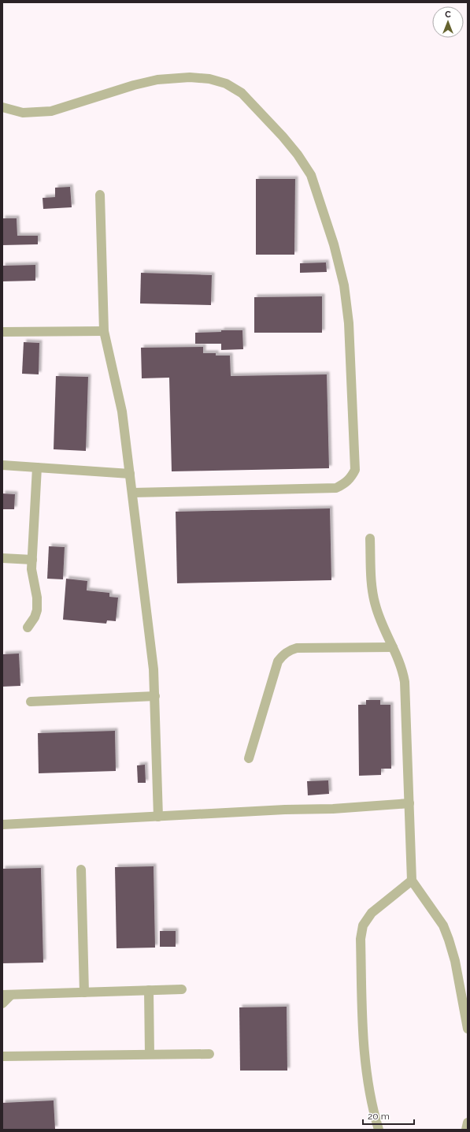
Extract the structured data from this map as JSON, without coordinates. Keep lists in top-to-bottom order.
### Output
{
  "scale_bar": "20 m",
  "north": "top"
}
